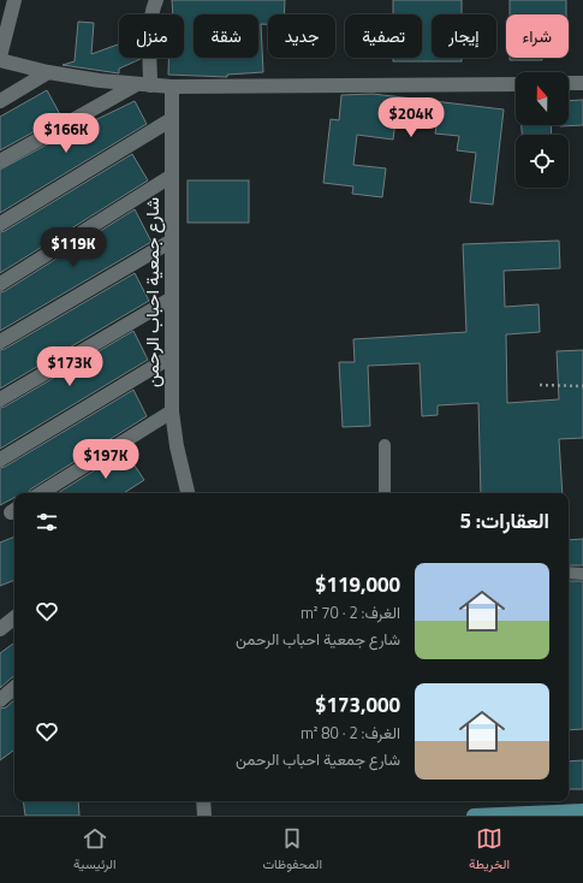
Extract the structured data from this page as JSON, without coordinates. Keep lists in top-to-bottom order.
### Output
{
  "streets": {
    "street": ["شارع جمعية احباب الرحمن"]
  },
  "north": "top",
  "page": {
    "chip": [
      "شراء",
      "إيجار",
      "تصفية",
      "جديد",
      "شقة",
      "منزل"
    ],
    "price": [
      "$204K",
      "$166K",
      "$119K",
      "$173K",
      "$197K"
    ],
    "heading": "العقارات: 5",
    "list": [
      {
        "name": "$119,000",
        "note": "الغرف: 2 · 70 m² · شارع جمعية احباب الرحمن"
      },
      {
        "name": "$173,000",
        "note": "الغرف: 2 · 80 m² · شارع جمعية احباب الرحمن"
      }
    ],
    "tabs": ["الخريطة", "المحفوظات", "الرئيسية"]
  }
}
